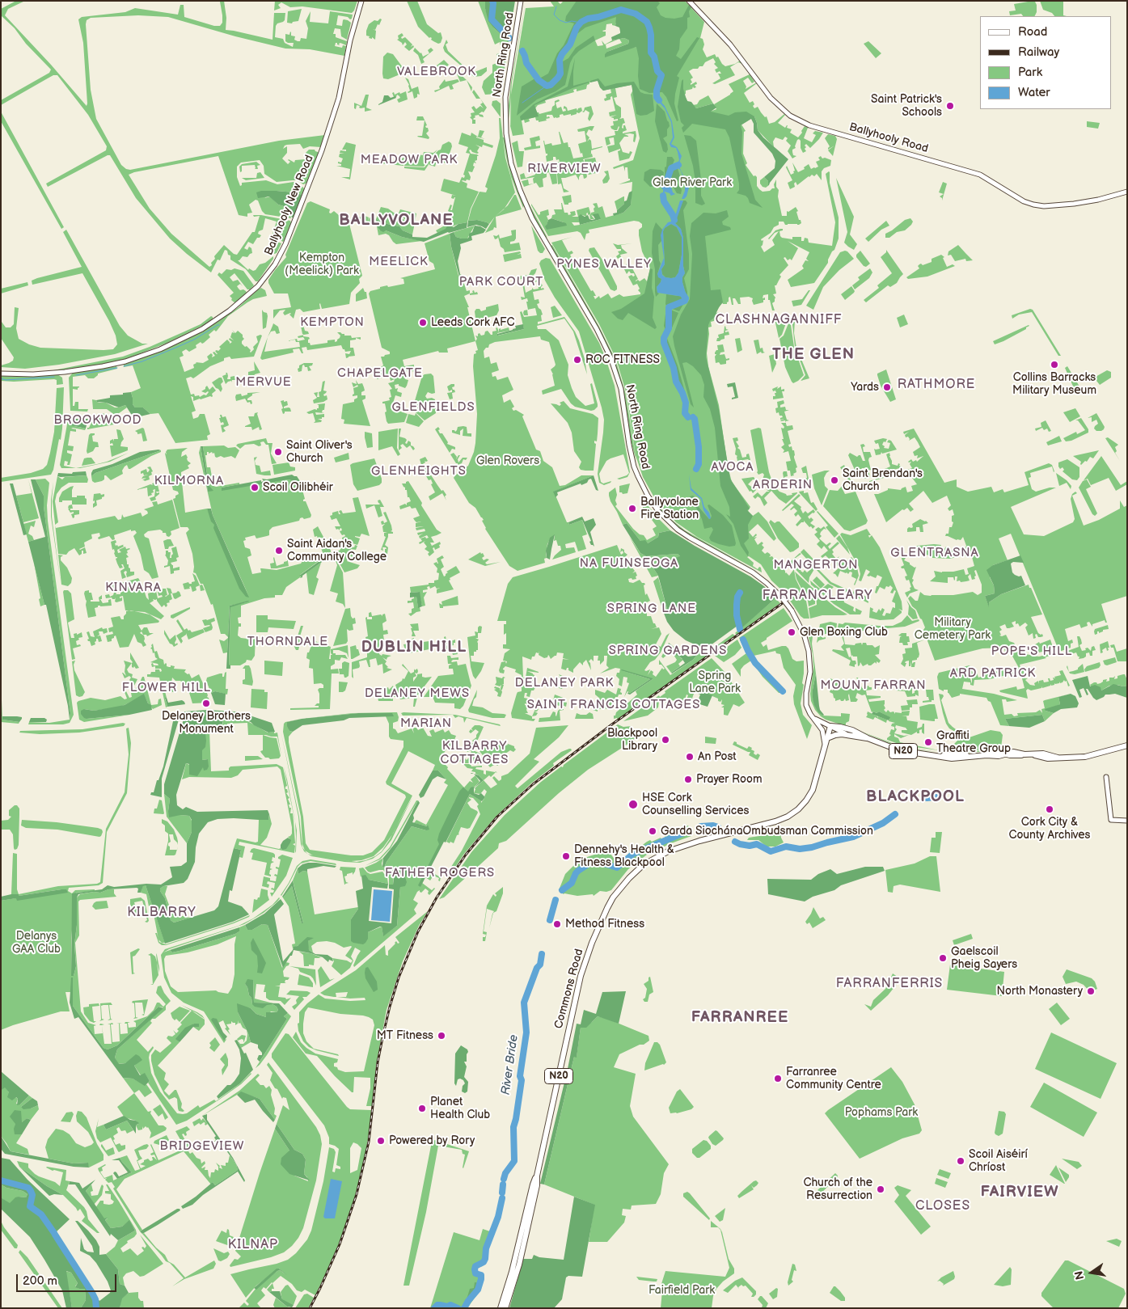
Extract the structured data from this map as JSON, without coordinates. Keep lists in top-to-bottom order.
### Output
{
  "streets": {
    "highway": ["N20", "Commons Road"],
    "main road": ["North Ring Road", "Ballyhooly Road", "Ballyhooly New Road"]
  },
  "crossings": [
    ["North Ring Road", "N20"],
    ["N20", "Commons Road"]
  ],
  "districts": [
    "VALEBROOK",
    "MEADOW PARK",
    "RIVERVIEW",
    "BALLYVOLANE",
    "MEELICK",
    "PYNES VALLEY",
    "PARK COURT",
    "CLASHNAGANNIFF",
    "KEMPTON",
    "THE GLEN",
    "CHAPELGATE",
    "MERVUE",
    "RATHMORE",
    "GLENFIELDS",
    "BROOKWOOD",
    "AVOCA",
    "GLENHEIGHTS",
    "KILMORNA",
    "ARDERIN",
    "GLENTRASNA",
    "NA FUINSEOGA",
    "MANGERTON",
    "KINVARA",
    "FARRANCLEARY",
    "SPRING LANE",
    "THORNDALE",
    "DUBLIN HILL",
    "SPRING GARDENS",
    "POPE'S HILL",
    "ARD PATRICK",
    "DELANEY PARK",
    "MOUNT FARRAN",
    "FLOWER HILL",
    "DELANEY MEWS",
    "SAINT FRANCIS COTTAGES",
    "MARIAN",
    "KILBARRY COTTAGES",
    "BLACKPOOL",
    "FATHER ROGERS",
    "KILBARRY",
    "FARRANFERRIS",
    "FARRANREE",
    "BRIDGEVIEW",
    "FAIRVIEW",
    "CLOSES",
    "KILNAP"
  ],
  "water": ["River Bride"],
  "parks": [
    "Glen River Park",
    "Kempton (Meelick) Park",
    "Glen Rovers",
    "Military Cemetery Park",
    "Spring Lane Park",
    "Delanys GAA Club",
    "Pophams Park",
    "Fairfield Park"
  ],
  "places": [
    "Saint Patrick's Schools",
    "Leeds Cork AFC",
    "ROC FITNESS",
    "Collins Barracks Military Museum",
    "Yards",
    "Saint Oliver's Church",
    "Saint Brendan's Church",
    "Scoil Oilibhéir",
    "Ballyvolane Fire Station",
    "Saint Aidan's Community College",
    "Glen Boxing Club",
    "Delaney Brothers Monument",
    "Blackpool Library",
    "Graffiti Theatre Group",
    "An Post",
    "Prayer Room",
    "HSE Cork Counselling Services",
    "Cork City & County Archives",
    "Garda SiochánaOmbudsman Commission",
    "Dennehy's Health & Fitness Blackpool",
    "Method Fitness",
    "Gaelscoil Pheig Sayers",
    "North Monastery",
    "MT Fitness",
    "Farranree Community Centre",
    "Planet Health Club",
    "Powered by Rory",
    "Scoil Aiséirí Chríost",
    "Church of the Resurrection"
  ],
  "legend": [
    "Road",
    "Railway",
    "Park",
    "Water"
  ],
  "scale_bar": "200 m",
  "north": "left"
}
